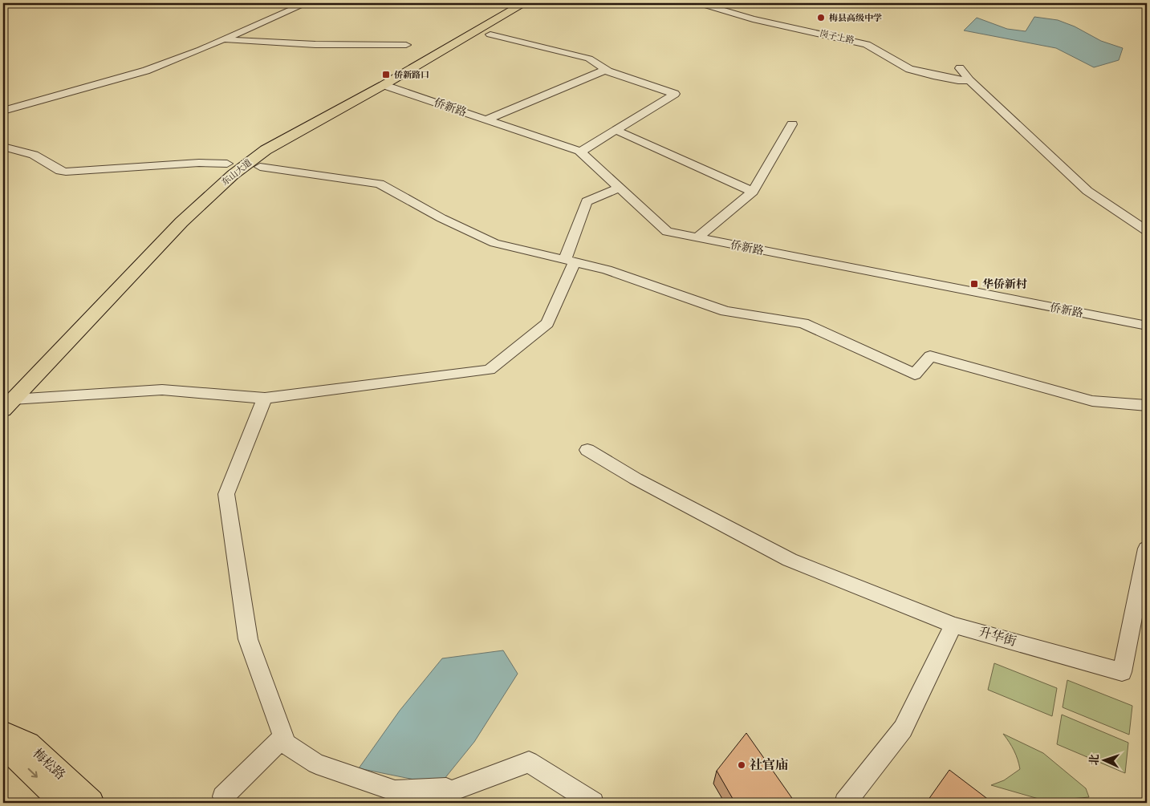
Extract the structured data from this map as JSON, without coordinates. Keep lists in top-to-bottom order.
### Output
{
  "streets": {
    "main road": ["东山大道", "梅松路"],
    "street": ["岗子上路", "侨新路", "升华街"]
  },
  "crossings": [
    ["侨新路", "东山大道"]
  ],
  "places": {
    "other": ["梅县高级中学", "社官庙"],
    "transit": ["侨新路口", "华侨新村"]
  },
  "north": "left"
}
